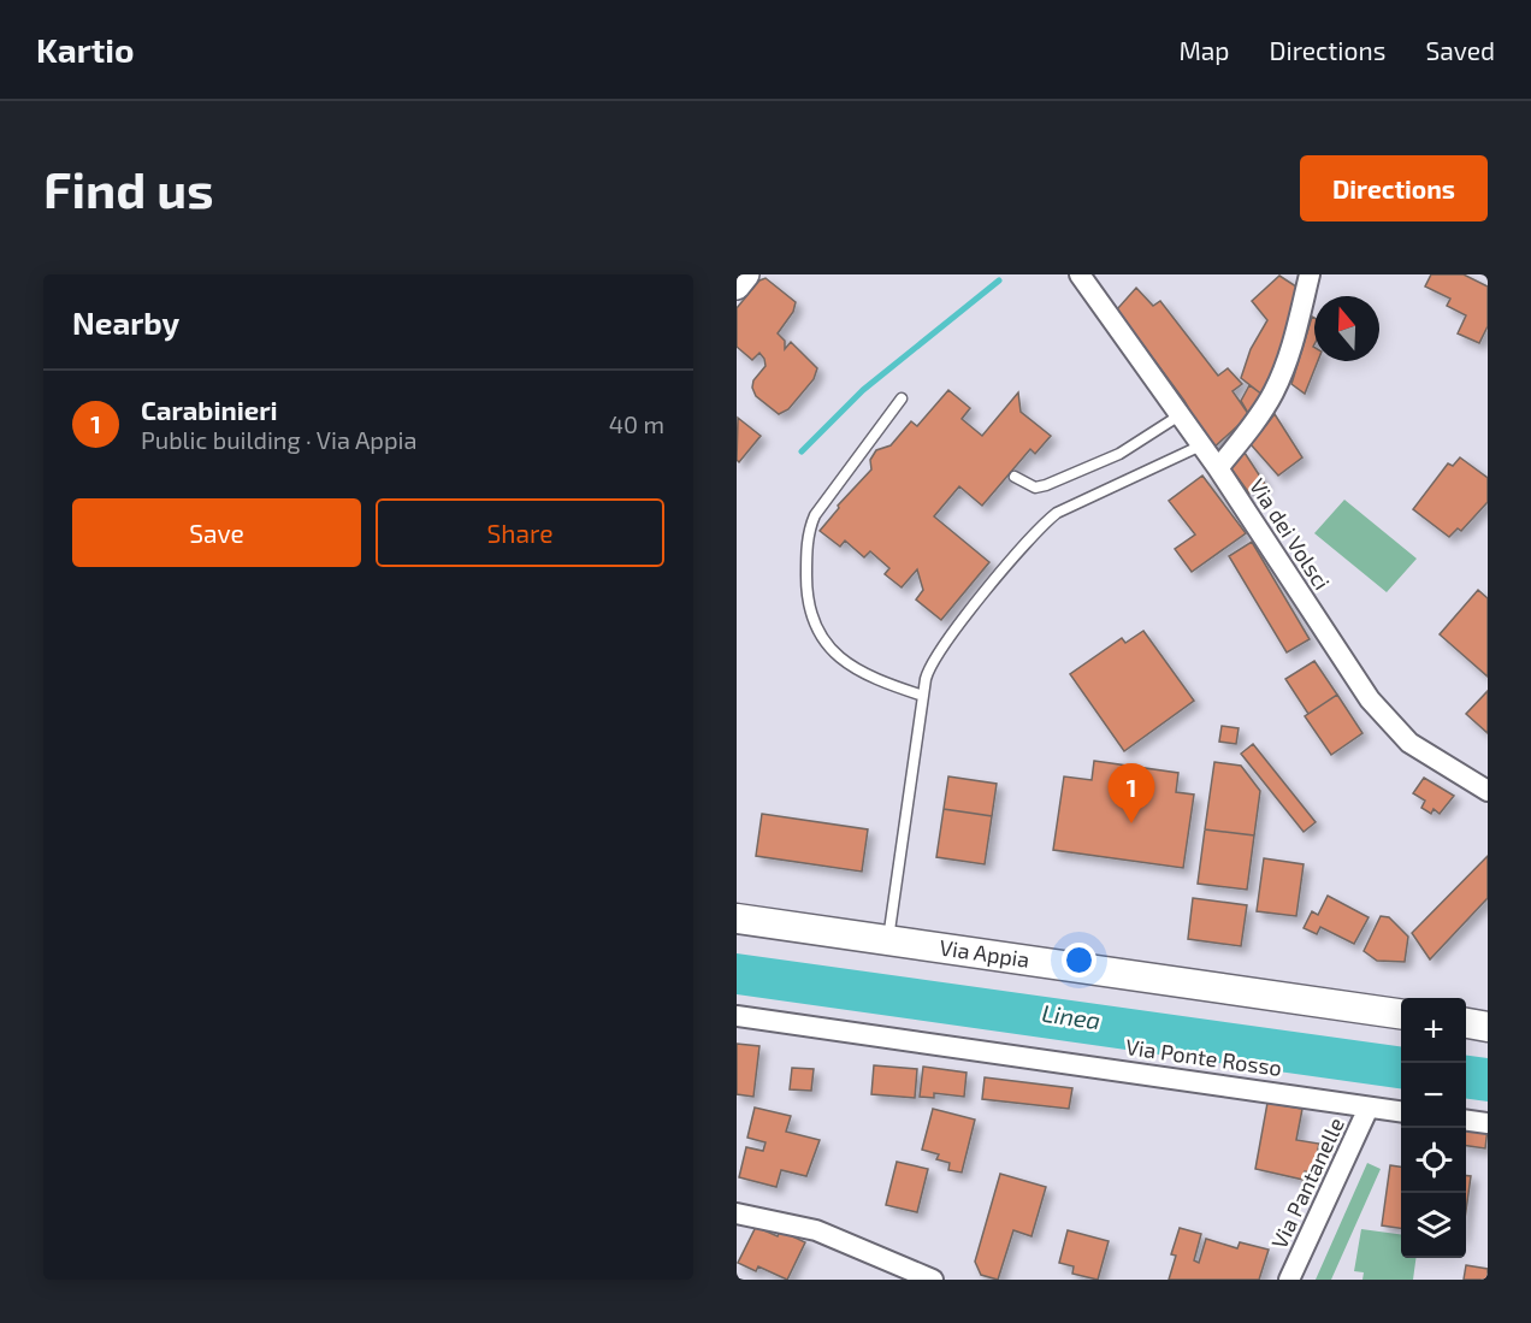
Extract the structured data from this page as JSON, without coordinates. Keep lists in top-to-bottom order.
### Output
{
  "streets": {
    "main road": ["Via Appia"],
    "street": ["Via dei Volsci", "Via Ponte Rosso", "Via Pantanelle"]
  },
  "crossings": [
    ["Via Ponte Rosso", "Via Pantanelle"]
  ],
  "water": ["Linea"],
  "north": "top",
  "page": {
    "header": "Kartio",
    "nav": ["Map", "Directions", "Saved"],
    "buttons": [
      "Directions",
      ["Save", "Share"]
    ],
    "title": "Find us",
    "heading": "Nearby",
    "list": [
      {
        "mark": "1",
        "name": "Carabinieri",
        "note": "Public building · Via Appia",
        "value": "40 m"
      }
    ],
    "pins": "1",
    "map_buttons": ["+", "−"]
  }
}
